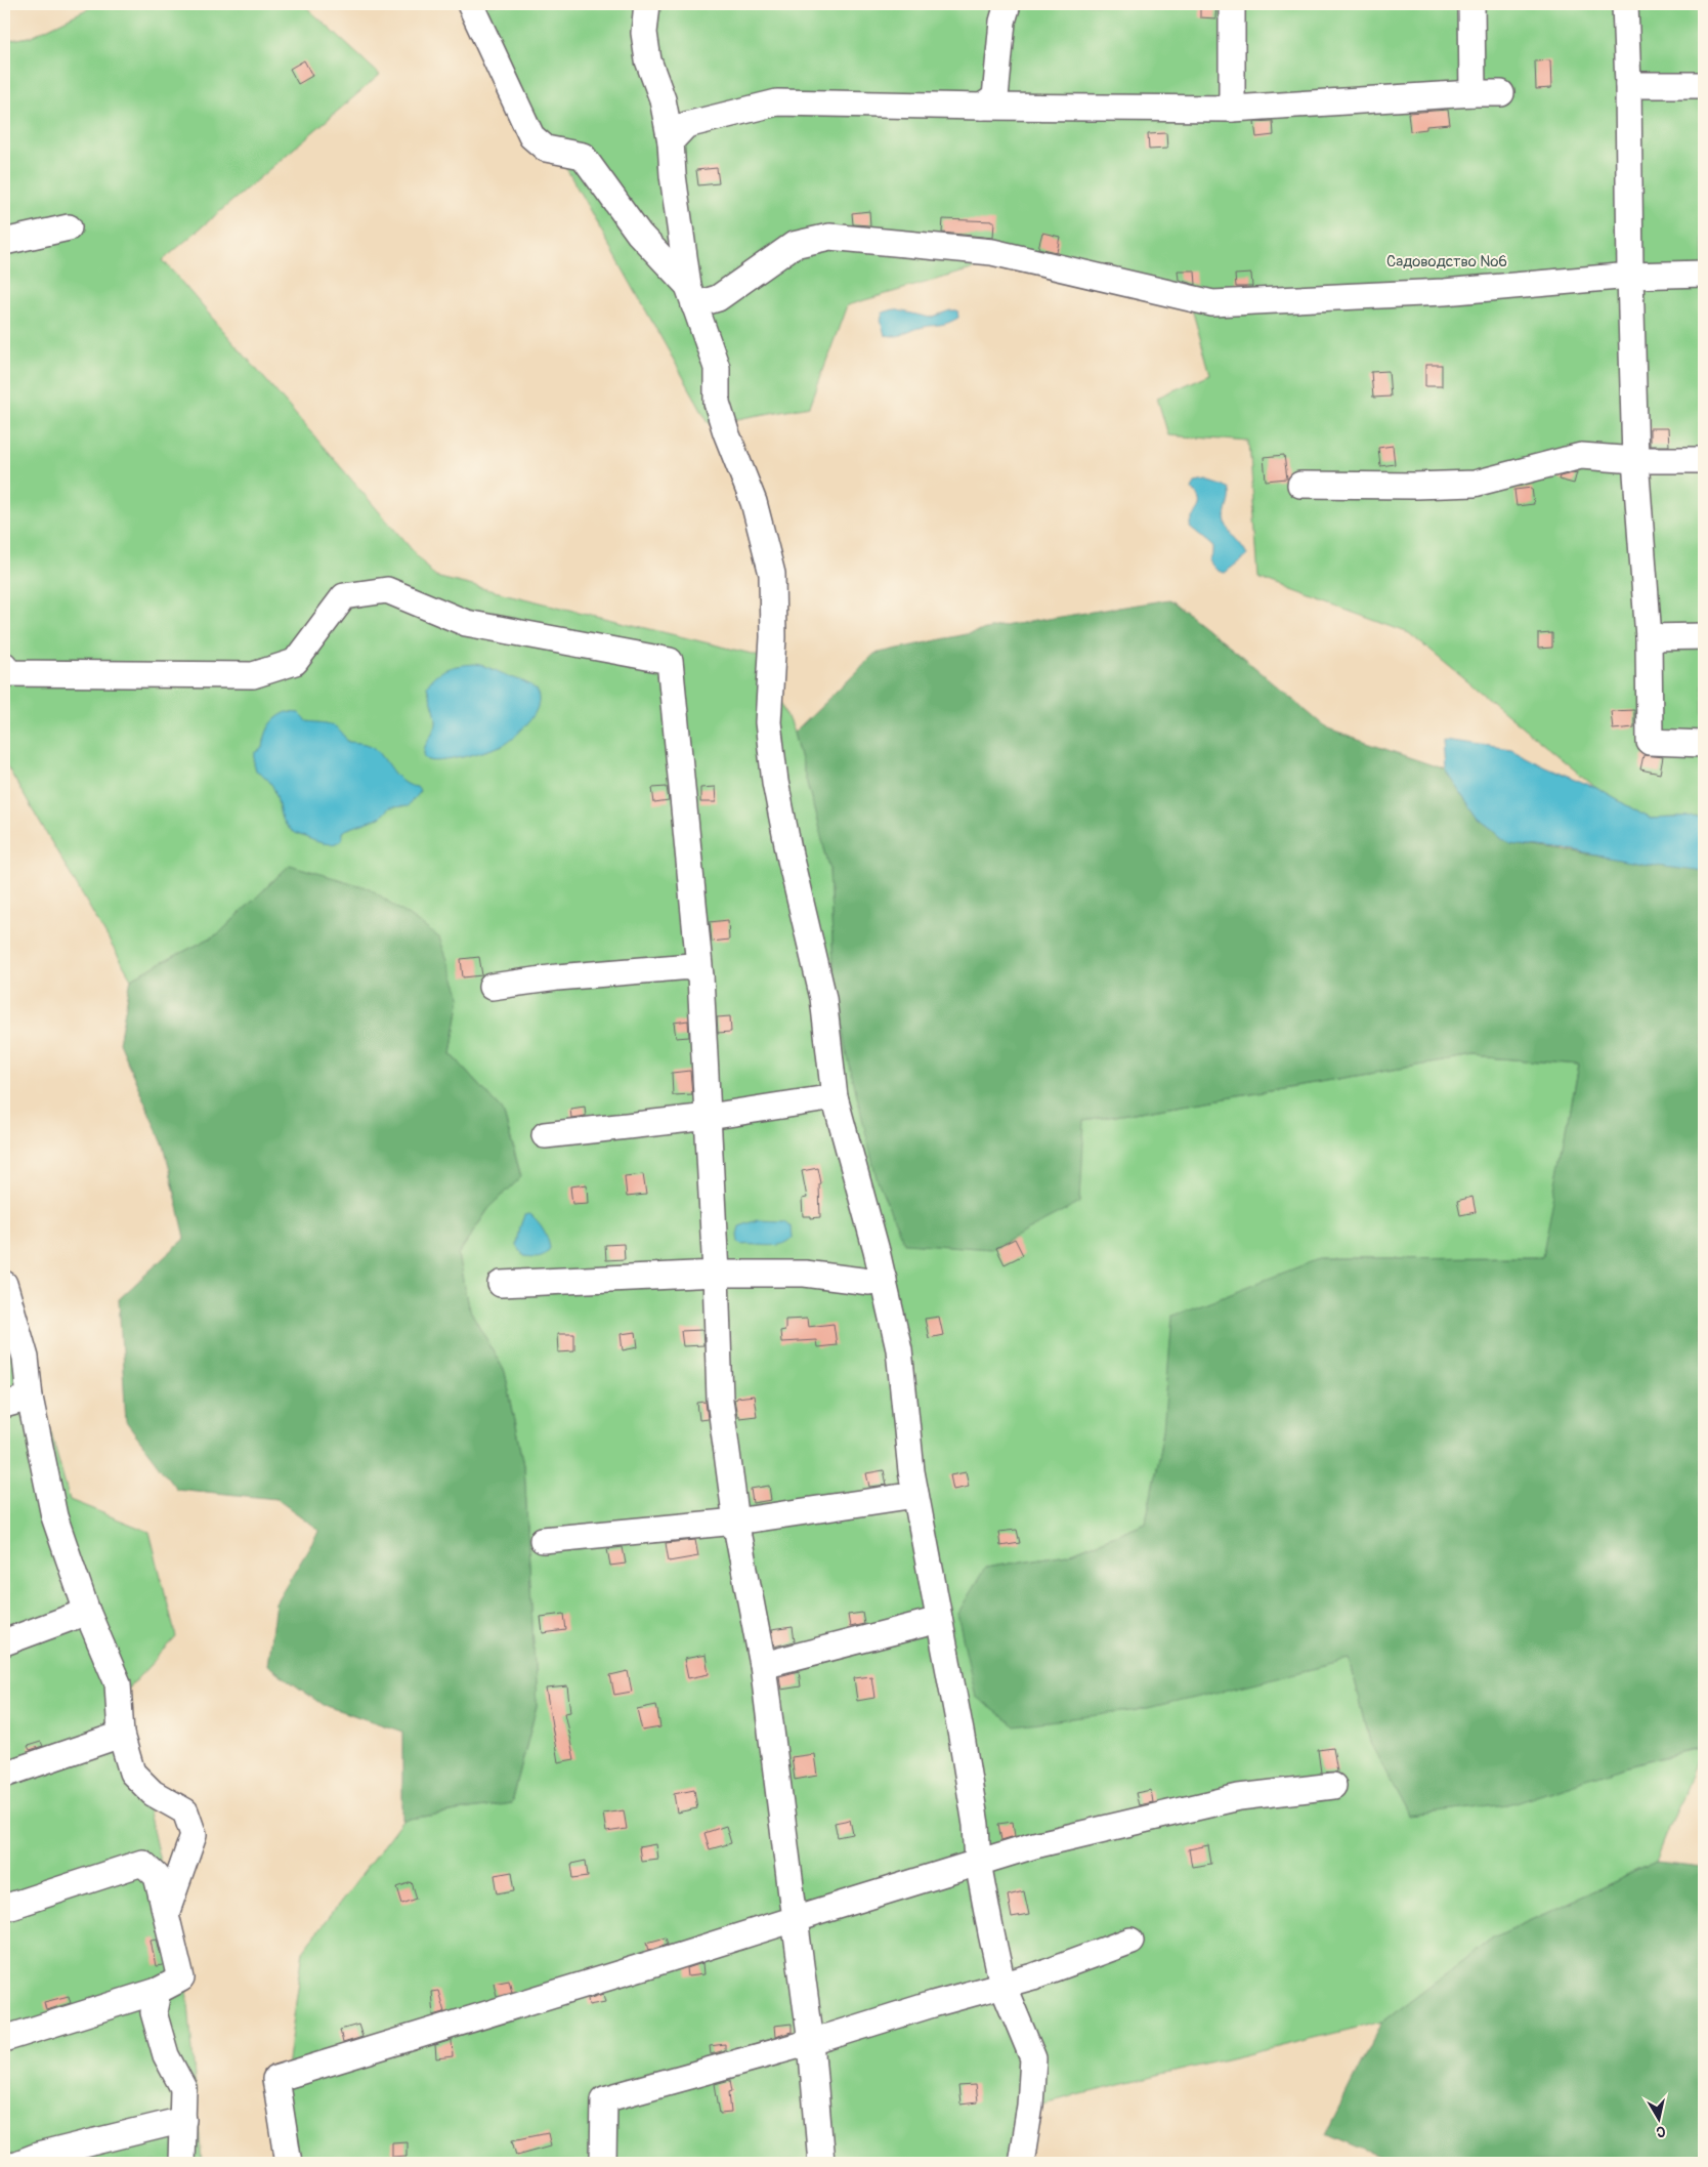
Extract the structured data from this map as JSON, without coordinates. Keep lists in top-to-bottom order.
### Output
{
  "parks": ["Садоводство №6"],
  "north": "bottom"
}
